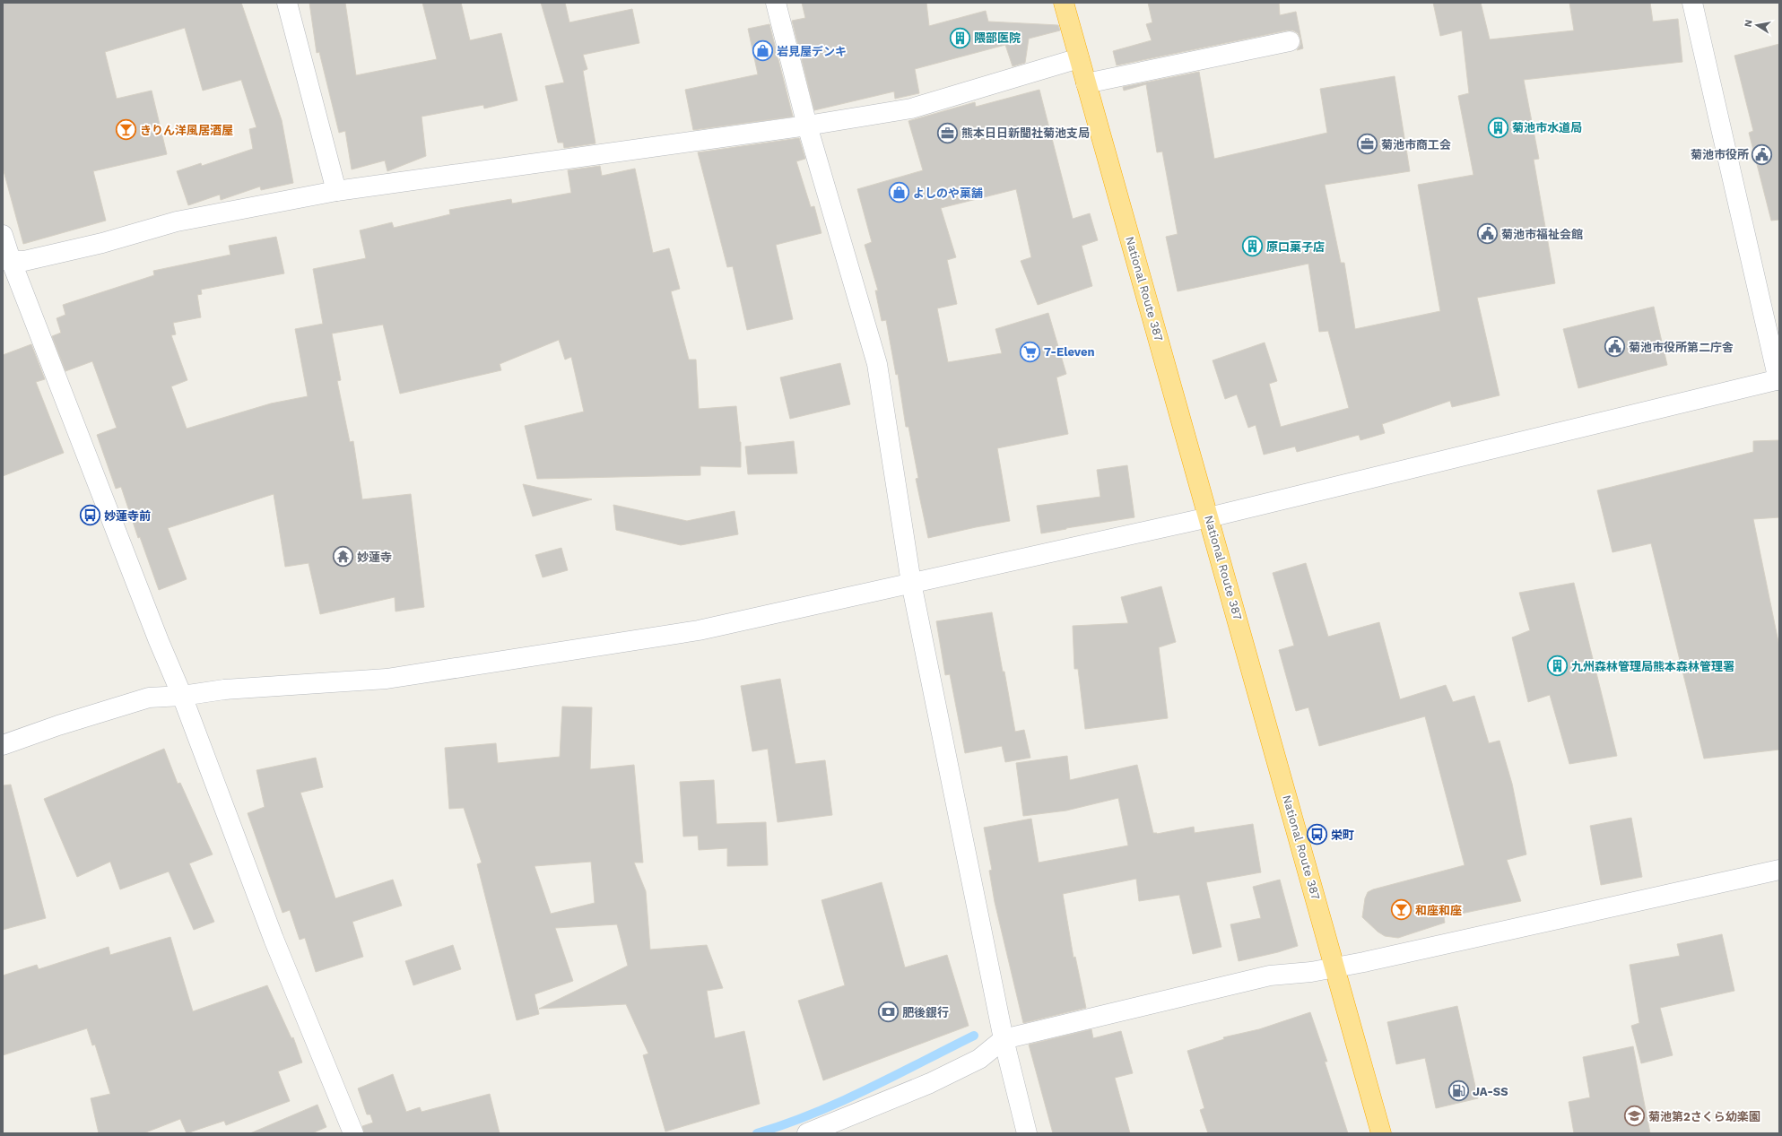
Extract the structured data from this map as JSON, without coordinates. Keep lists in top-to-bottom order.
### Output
{
  "streets": {
    "highway": ["National Route 387"]
  },
  "places": {
    "building": [
      "隈部医院",
      "菊池市水道局",
      "原口菓子店",
      "九州森林管理局熊本森林管理署"
    ],
    "shop": ["岩見屋デンキ", "よしのや菓舗"],
    "bar": ["きりん洋風居酒屋", "和座和座"],
    "office": ["熊本日日新聞社菊池支局", "菊池市商工会"],
    "public building": ["菊池市役所", "菊池市福祉会館", "菊池市役所第二庁舎"],
    "supermarket": ["7-Eleven"],
    "bus stop": ["妙蓮寺前", "栄町"],
    "temple": ["妙蓮寺"],
    "bank": ["肥後銀行"],
    "fuel station": ["JA-SS"],
    "school or university": ["菊池第2さくら幼楽園"]
  },
  "north": "left"
}
